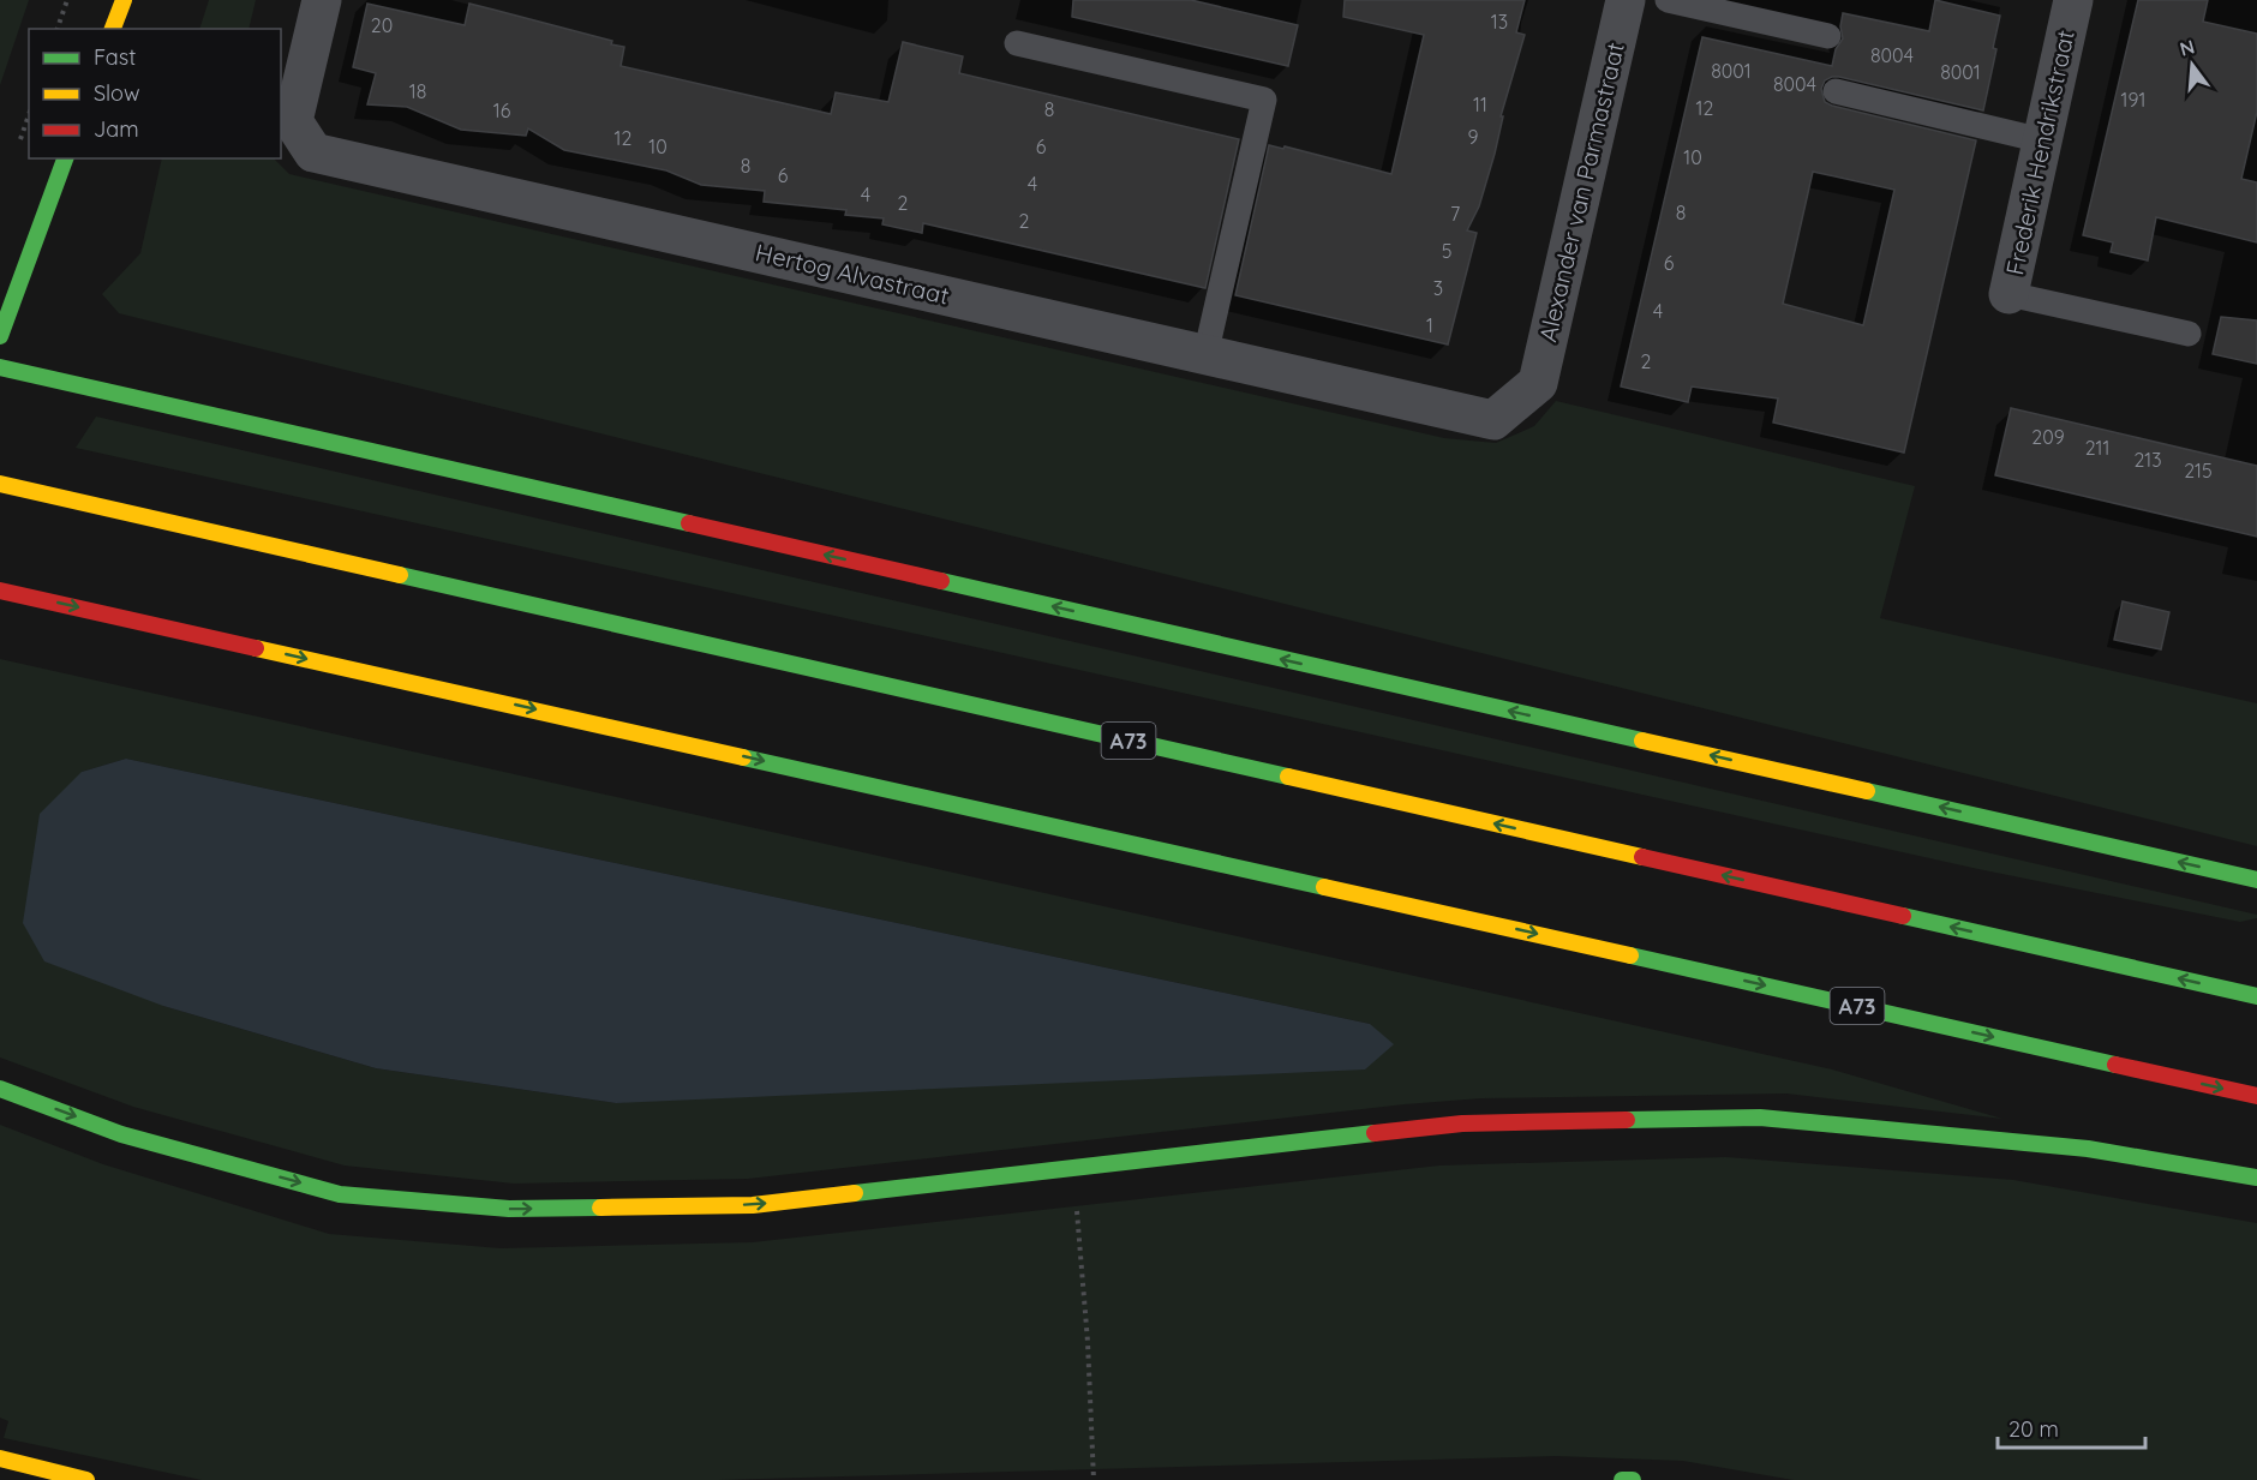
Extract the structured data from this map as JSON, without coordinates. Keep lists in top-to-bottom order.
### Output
{
  "streets": {
    "main road": ["A73"],
    "street": ["Frederik Hendrikstraat", "Alexander van Parmastraat", "Hertog Alvastraat"]
  },
  "crossings": [
    ["Alexander van Parmastraat", "Hertog Alvastraat"]
  ],
  "house_numbers": [
    "13",
    "20",
    "8004",
    "8001",
    "8001",
    "8004",
    "18",
    "191",
    "11",
    "12",
    "8",
    "16",
    "9",
    "12",
    "10",
    "6",
    "10",
    "8",
    "6",
    "4",
    "4",
    "2",
    "8",
    "7",
    "2",
    "5",
    "6",
    "3",
    "4",
    "1",
    "2",
    "209",
    "211",
    "213",
    "215"
  ],
  "legend": ["Fast", "Slow", "Jam"],
  "scale_bar": "20 m",
  "north": "top"
}
